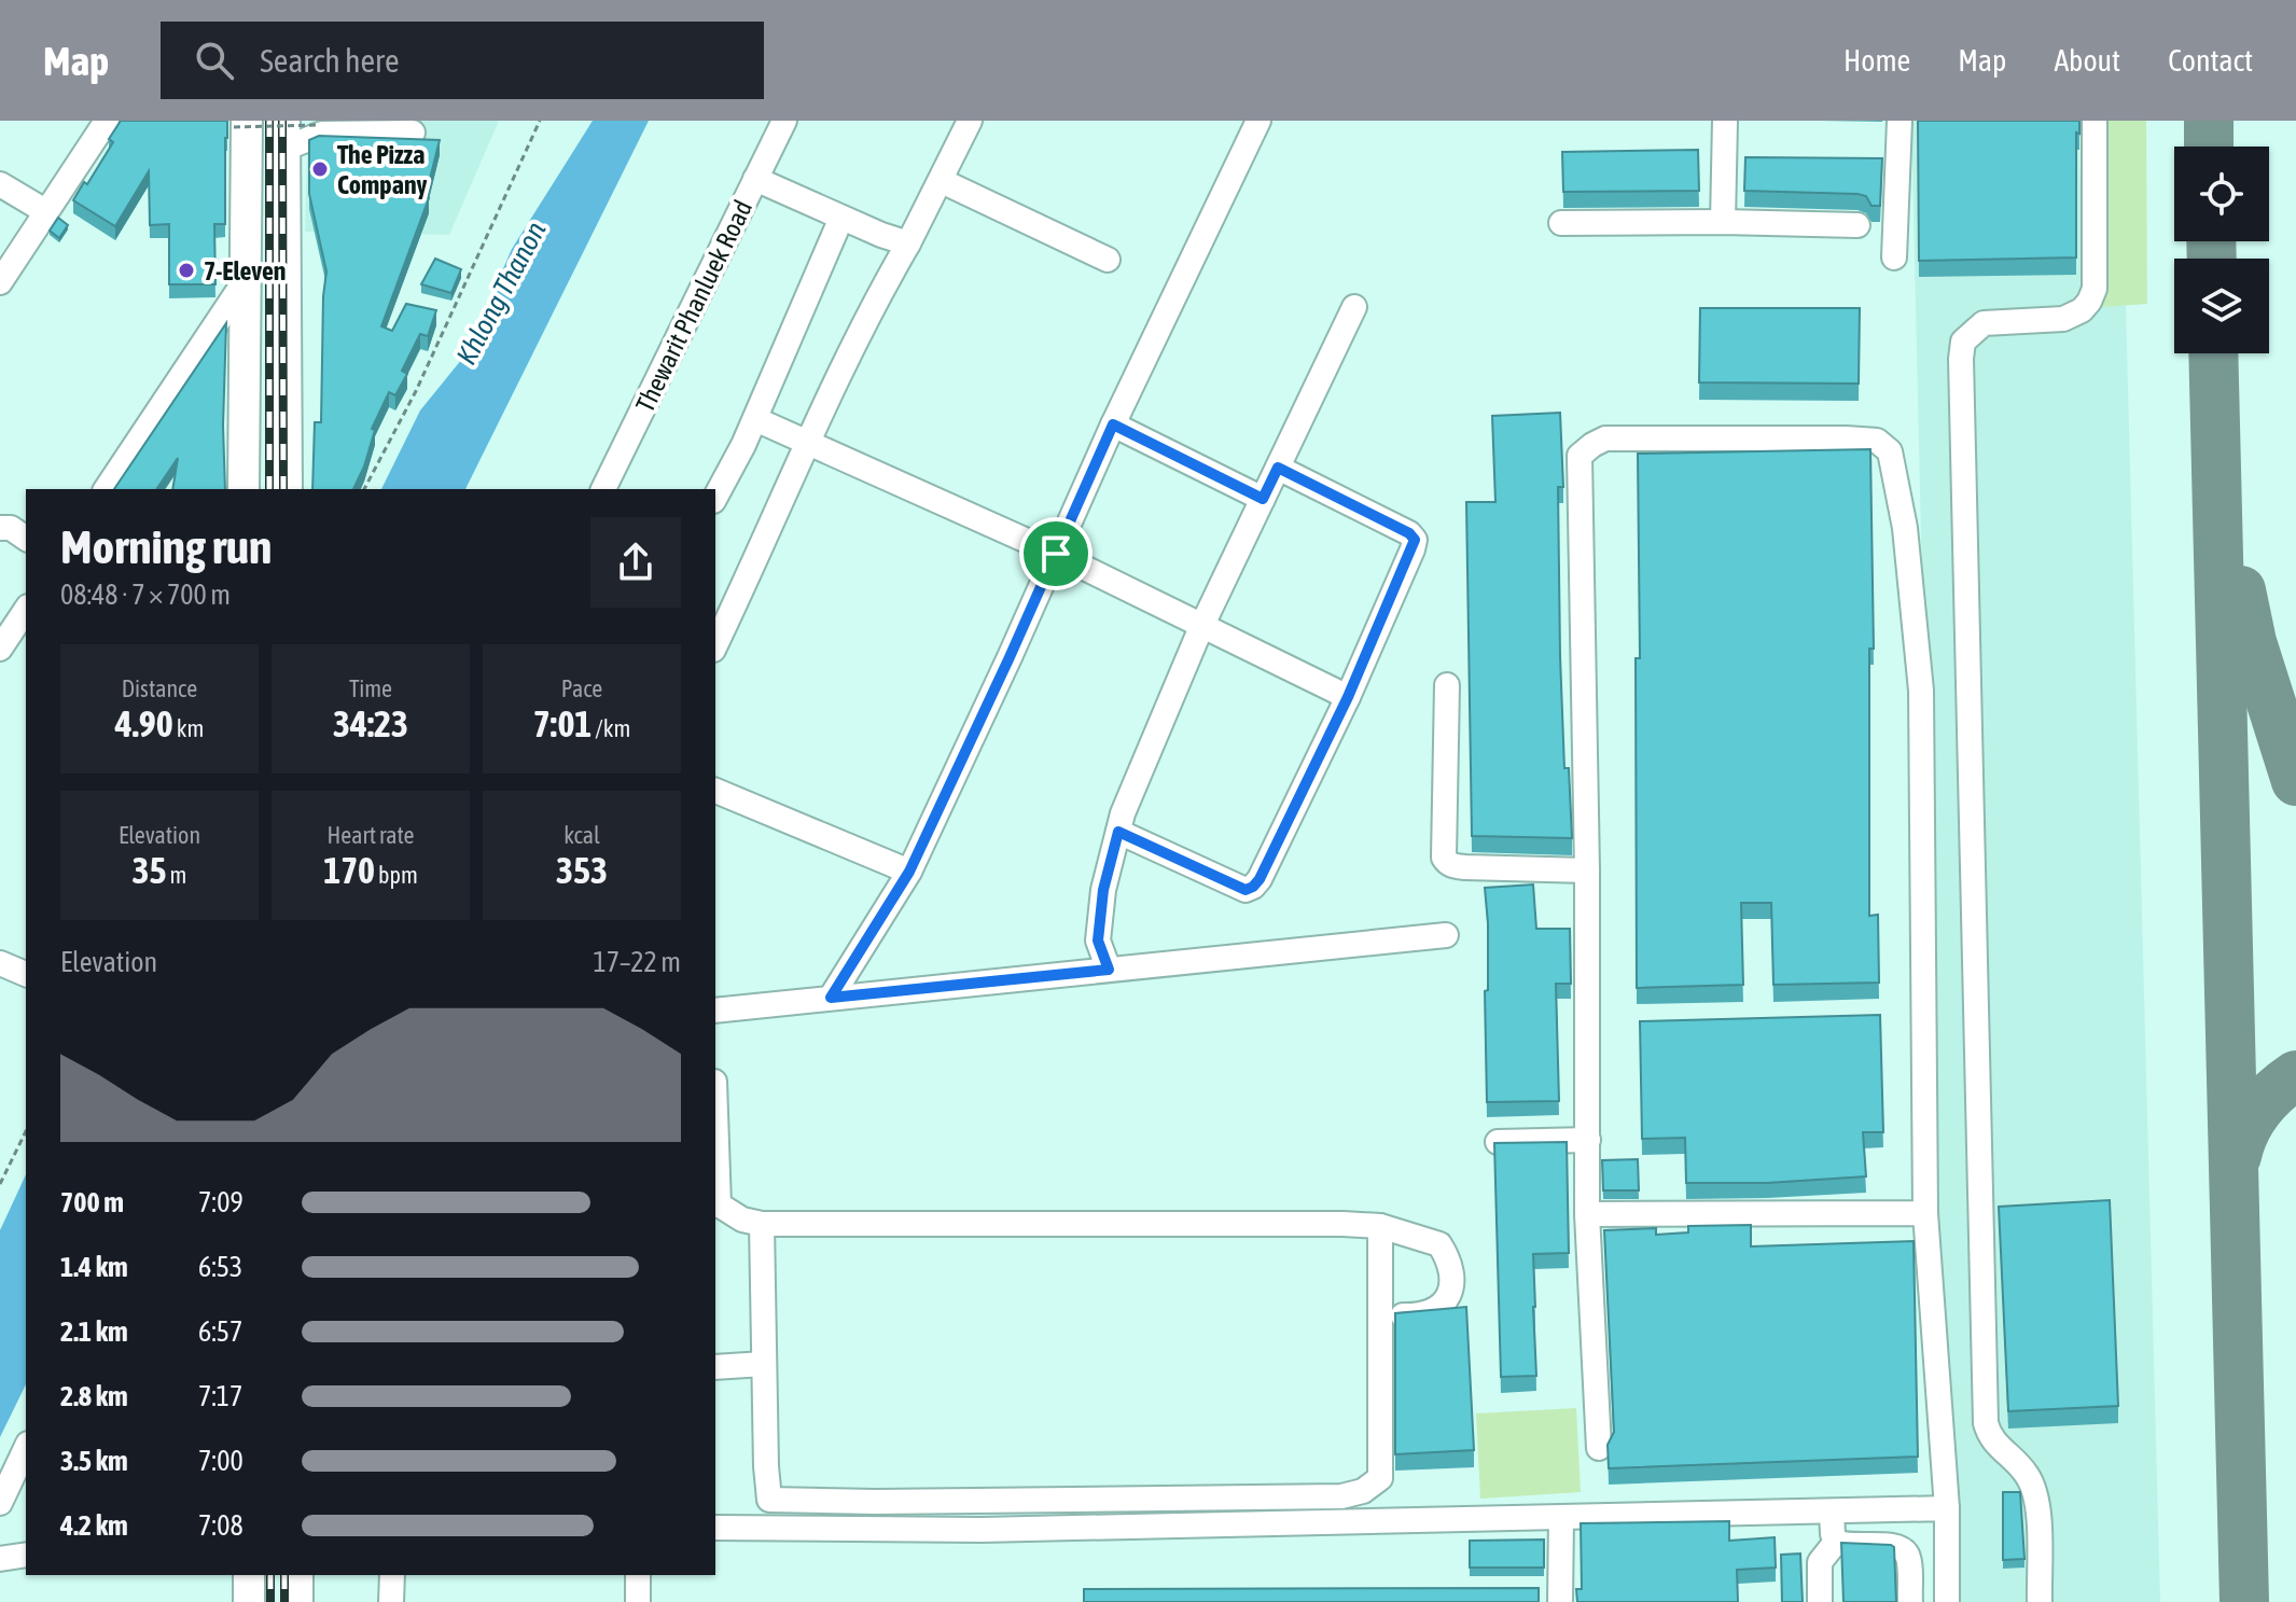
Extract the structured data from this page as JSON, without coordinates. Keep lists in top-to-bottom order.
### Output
{
  "streets": {
    "street": ["Thewarit Phanluek Road"]
  },
  "water": ["Khlong Thanon"],
  "places": ["The Pizza Company", "7-Eleven"],
  "page": {
    "header": "Map",
    "search": "Search here",
    "nav": [
      "Home",
      "Map",
      "About",
      "Contact"
    ],
    "heading": ["Morning run", "08:48 · 7 × 700 m"],
    "stats": [
      ["Distance", "4.90 km"],
      ["Time", "34:23"],
      ["Pace", "7:01 /km"],
      ["Elevation", "35 m"],
      ["Heart rate", "170 bpm"],
      ["kcal", "353"]
    ],
    "chart": ["Elevation", "17–22 m"],
    "list": [
      {
        "name": "700 m",
        "note": "7:09"
      },
      {
        "name": "1.4 km",
        "note": "6:53"
      },
      {
        "name": "2.1 km",
        "note": "6:57"
      },
      {
        "name": "2.8 km",
        "note": "7:17"
      },
      {
        "name": "3.5 km",
        "note": "7:00"
      },
      {
        "name": "4.2 km",
        "note": "7:08"
      }
    ]
  }
}
